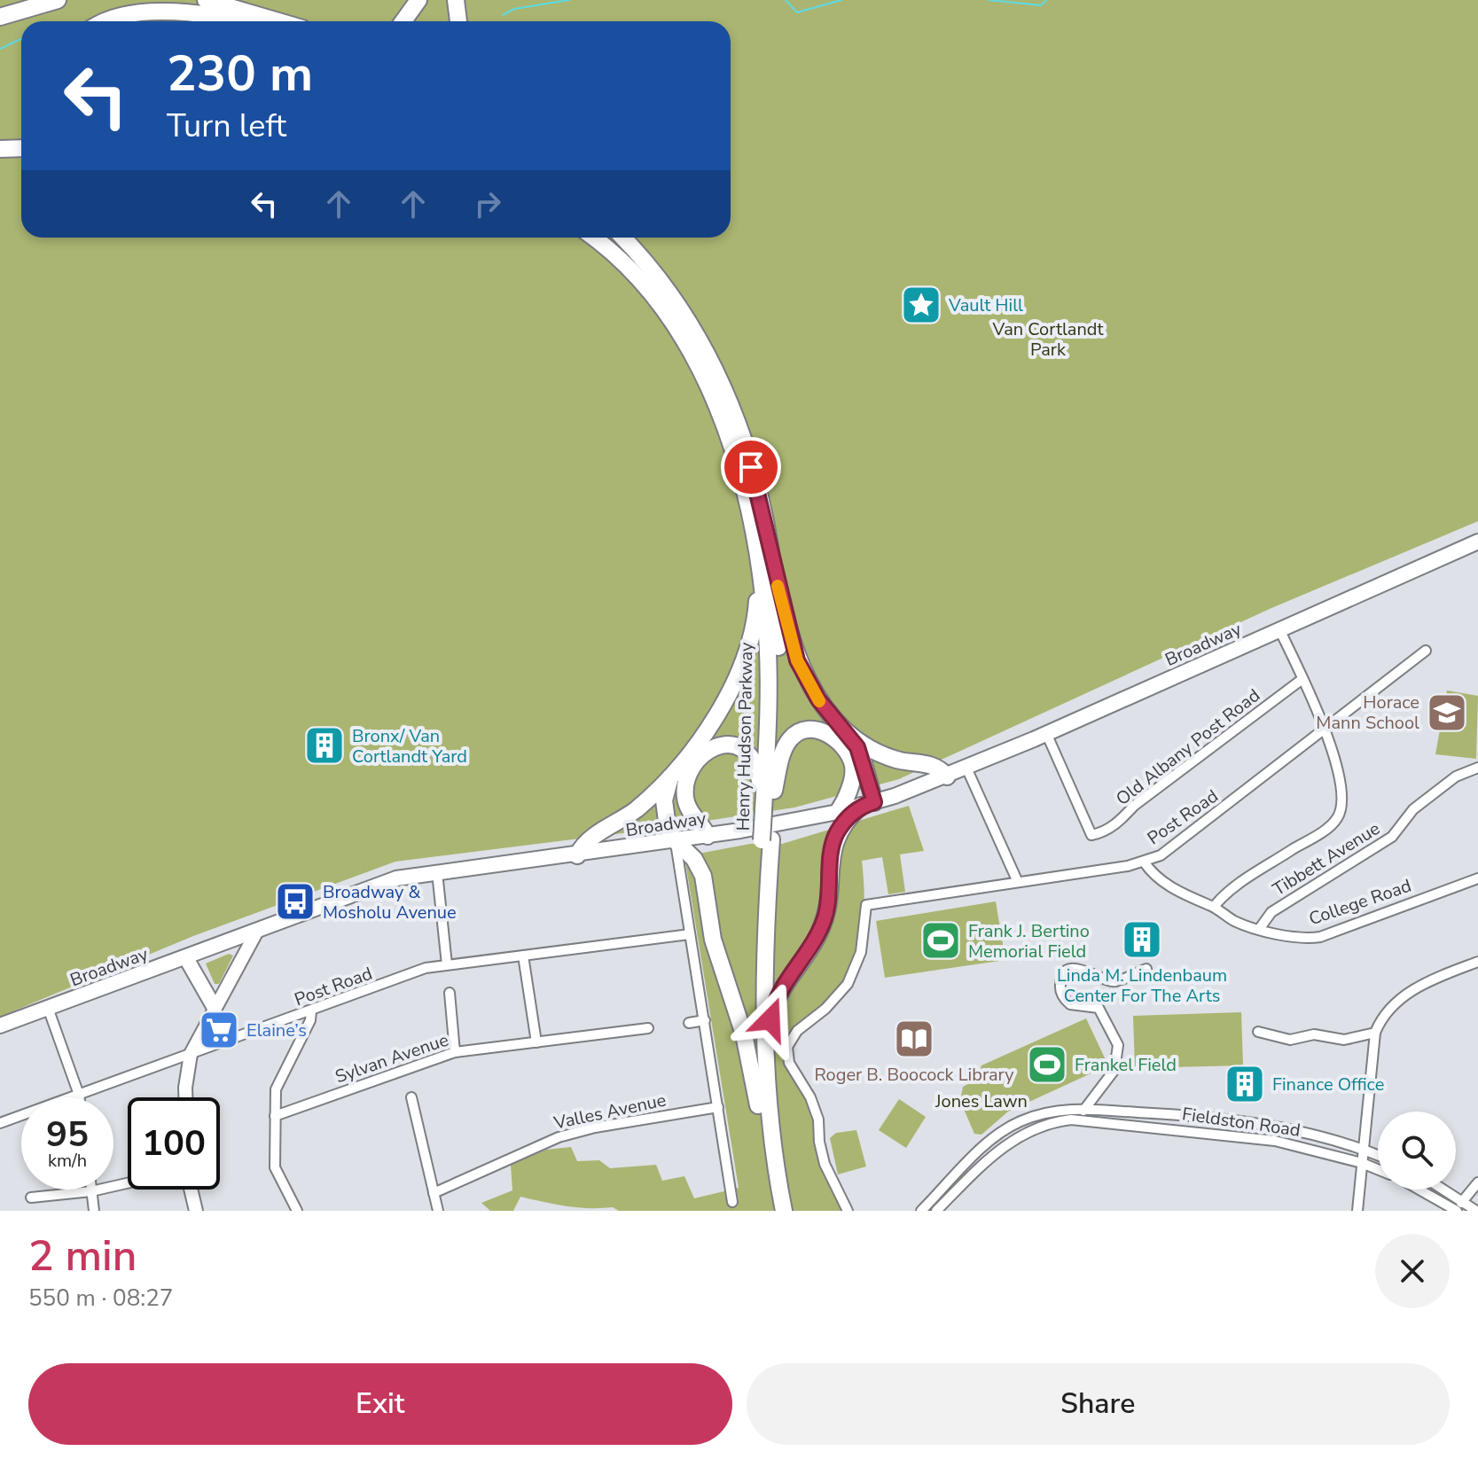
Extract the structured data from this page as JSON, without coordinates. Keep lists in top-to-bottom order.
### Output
{
  "streets": {
    "highway": ["Henry Hudson Parkway"],
    "main road": ["Broadway"],
    "street": [
      "Old Albany Post Road",
      "Post Road",
      "Tibbett Avenue",
      "College Road",
      "Sylvan Avenue",
      "Valles Avenue",
      "Fieldston Road"
    ]
  },
  "crossings": [
    ["Broadway", "Old Albany Post Road"],
    ["Post Road", "College Road"],
    ["Tibbett Avenue", "College Road"]
  ],
  "parks": ["Van Cortlandt Park", "Jones Lawn"],
  "places": {
    "place": ["Vault Hill"],
    "school or university": ["Horace Mann School"],
    "building": ["Bronx/ Van Cortlandt Yard", "Linda M. Lindenbaum Center For The Arts", "Finance Office"],
    "bus stop": ["Broadway & Mosholu Avenue"],
    "sports": ["Frank J. Bertino Memorial Field", "Frankel Field"],
    "supermarket": ["Elaine’s"],
    "library": ["Roger B. Boocock Library"]
  },
  "page": {
    "turn": ["230 m", "Turn left"],
    "speed": "95 km/h",
    "limit": "100",
    "heading": ["2 min", "550 m · 08:27"],
    "buttons": ["Exit", "Share"]
  }
}
